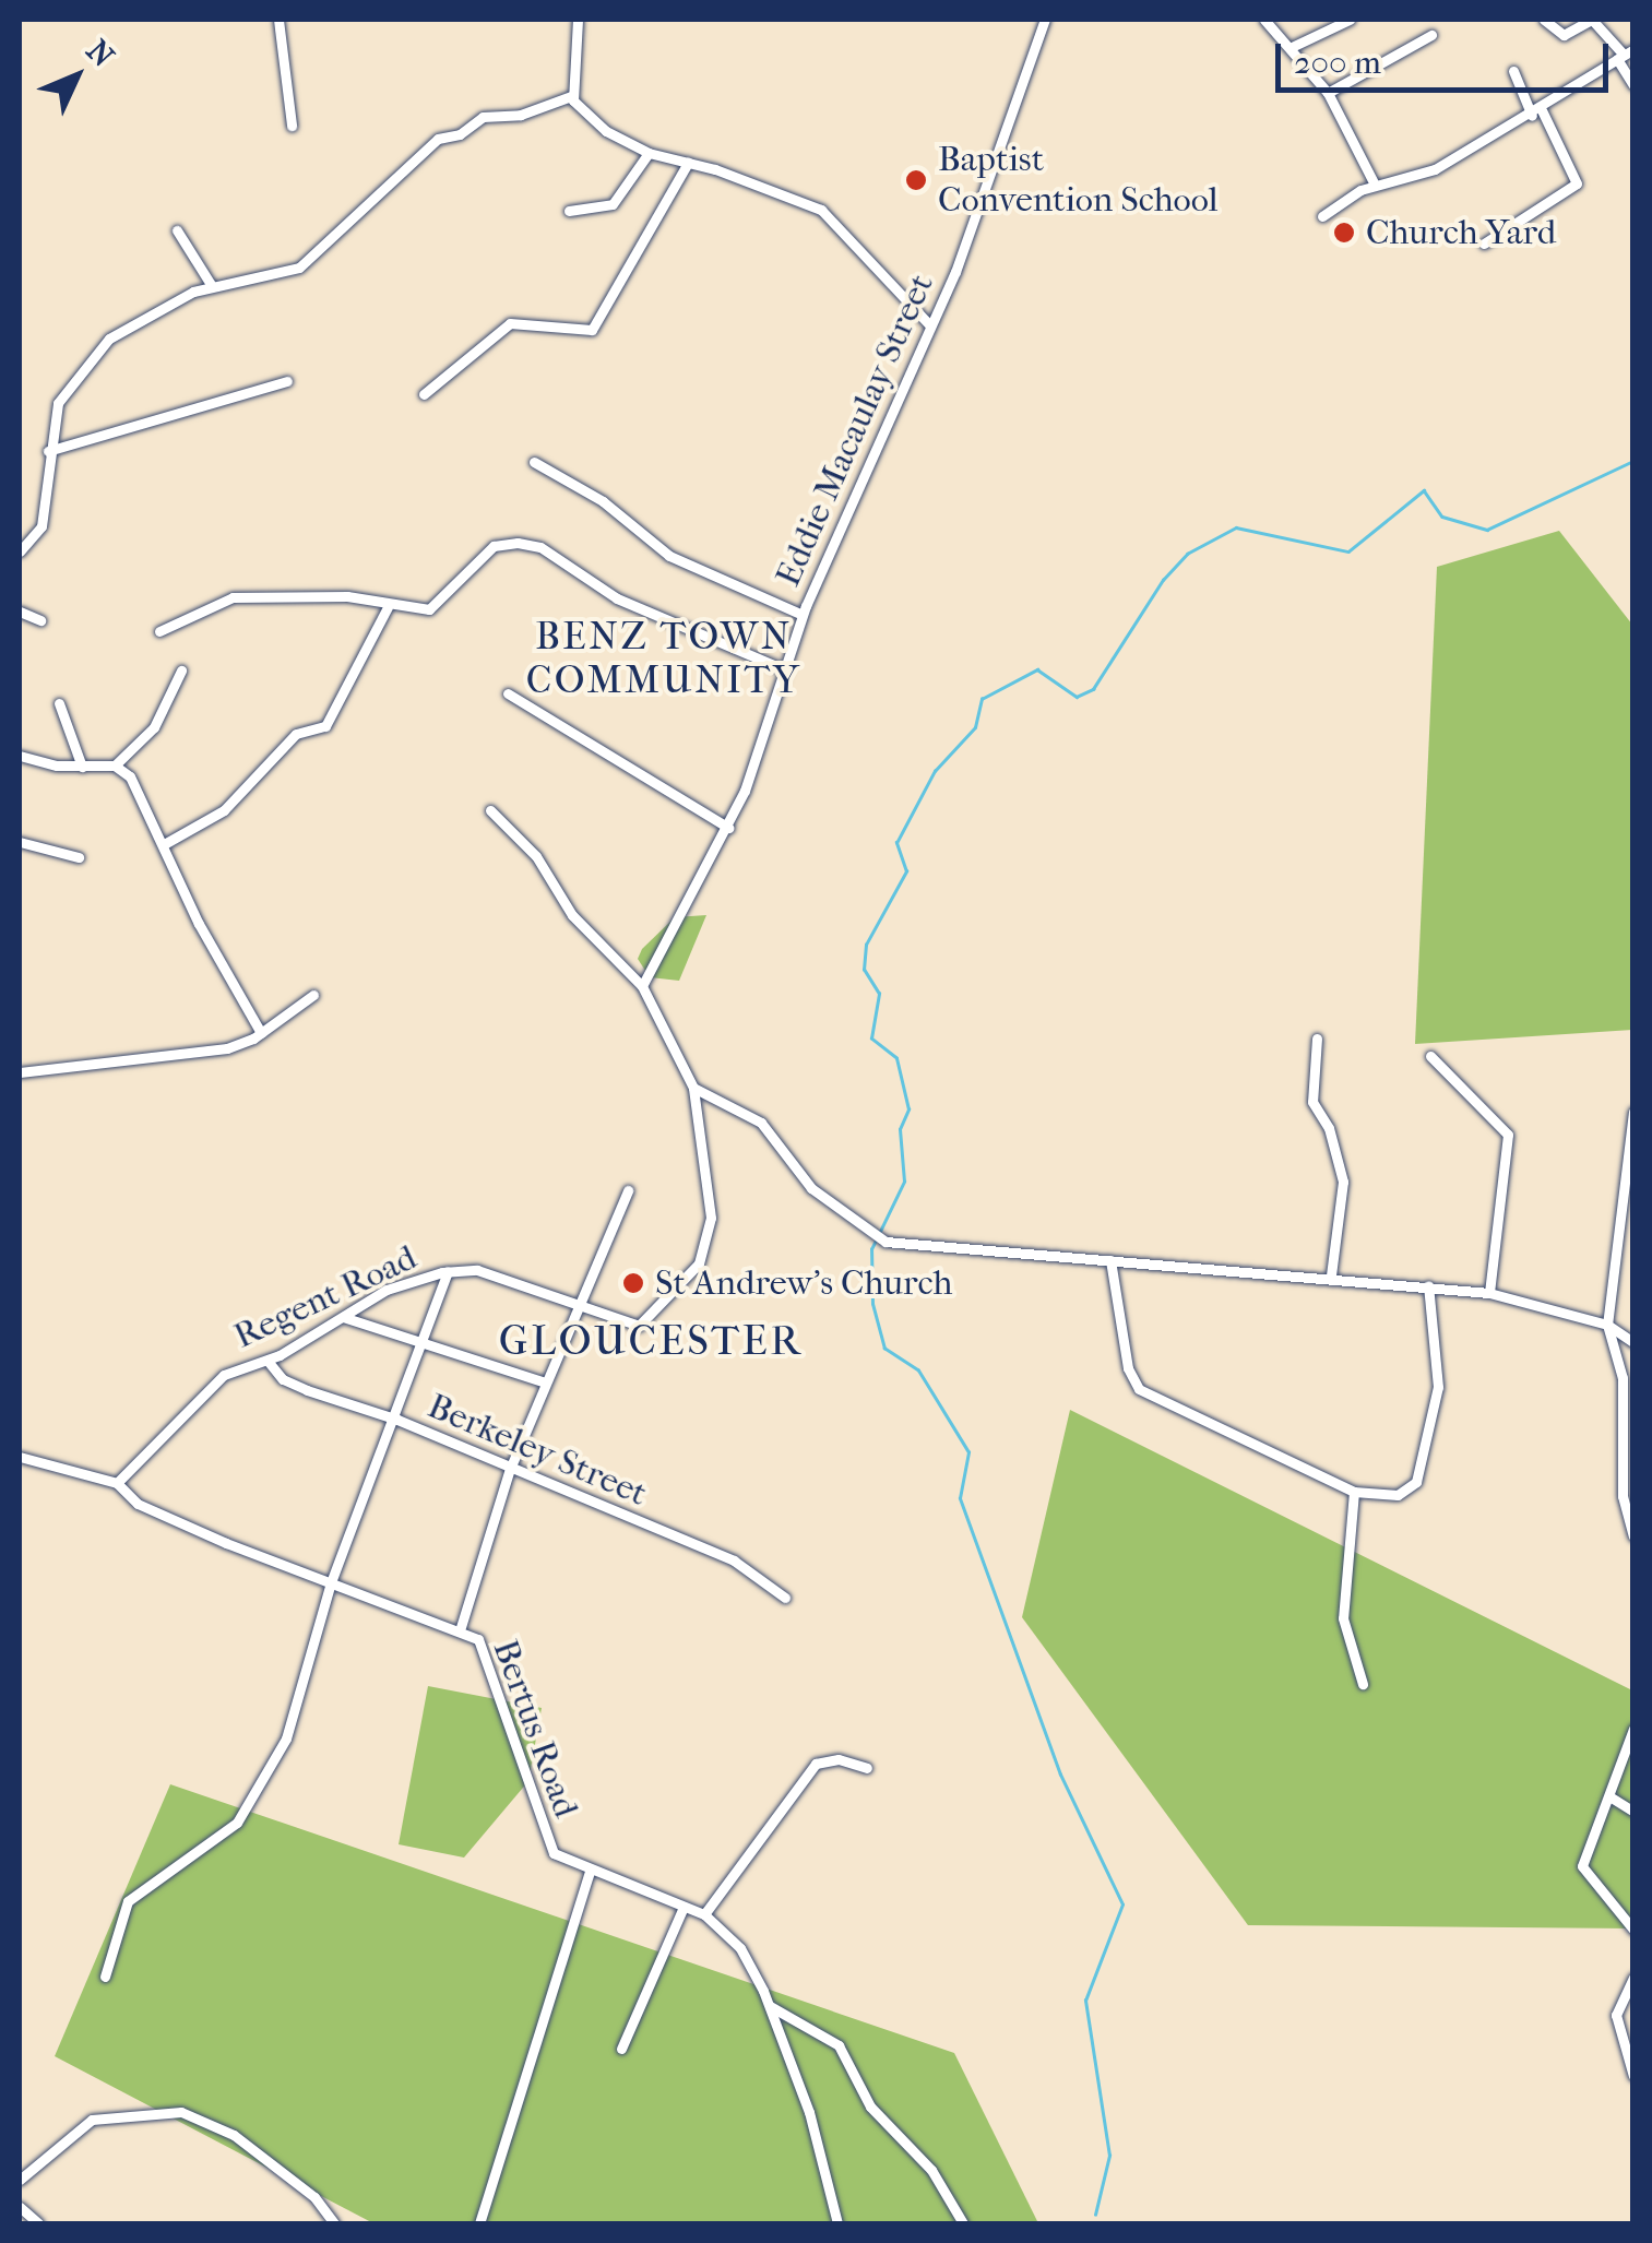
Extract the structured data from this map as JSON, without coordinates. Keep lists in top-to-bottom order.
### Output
{
  "streets": {
    "street": [
      "Eddie Macaulay Street",
      "Regent Road",
      "Berkeley Street",
      "Bertus Road"
    ]
  },
  "crossings": [
    ["Regent Road", "Berkeley Street"],
    ["Regent Road", "Bertus Road"]
  ],
  "districts": ["BENZ TOWN COMMUNITY", "GLOUCESTER"],
  "places": ["Baptist Convention School", "Church Yard", "St Andrew's Church"],
  "scale_bar": "200 m",
  "north": "top right"
}
